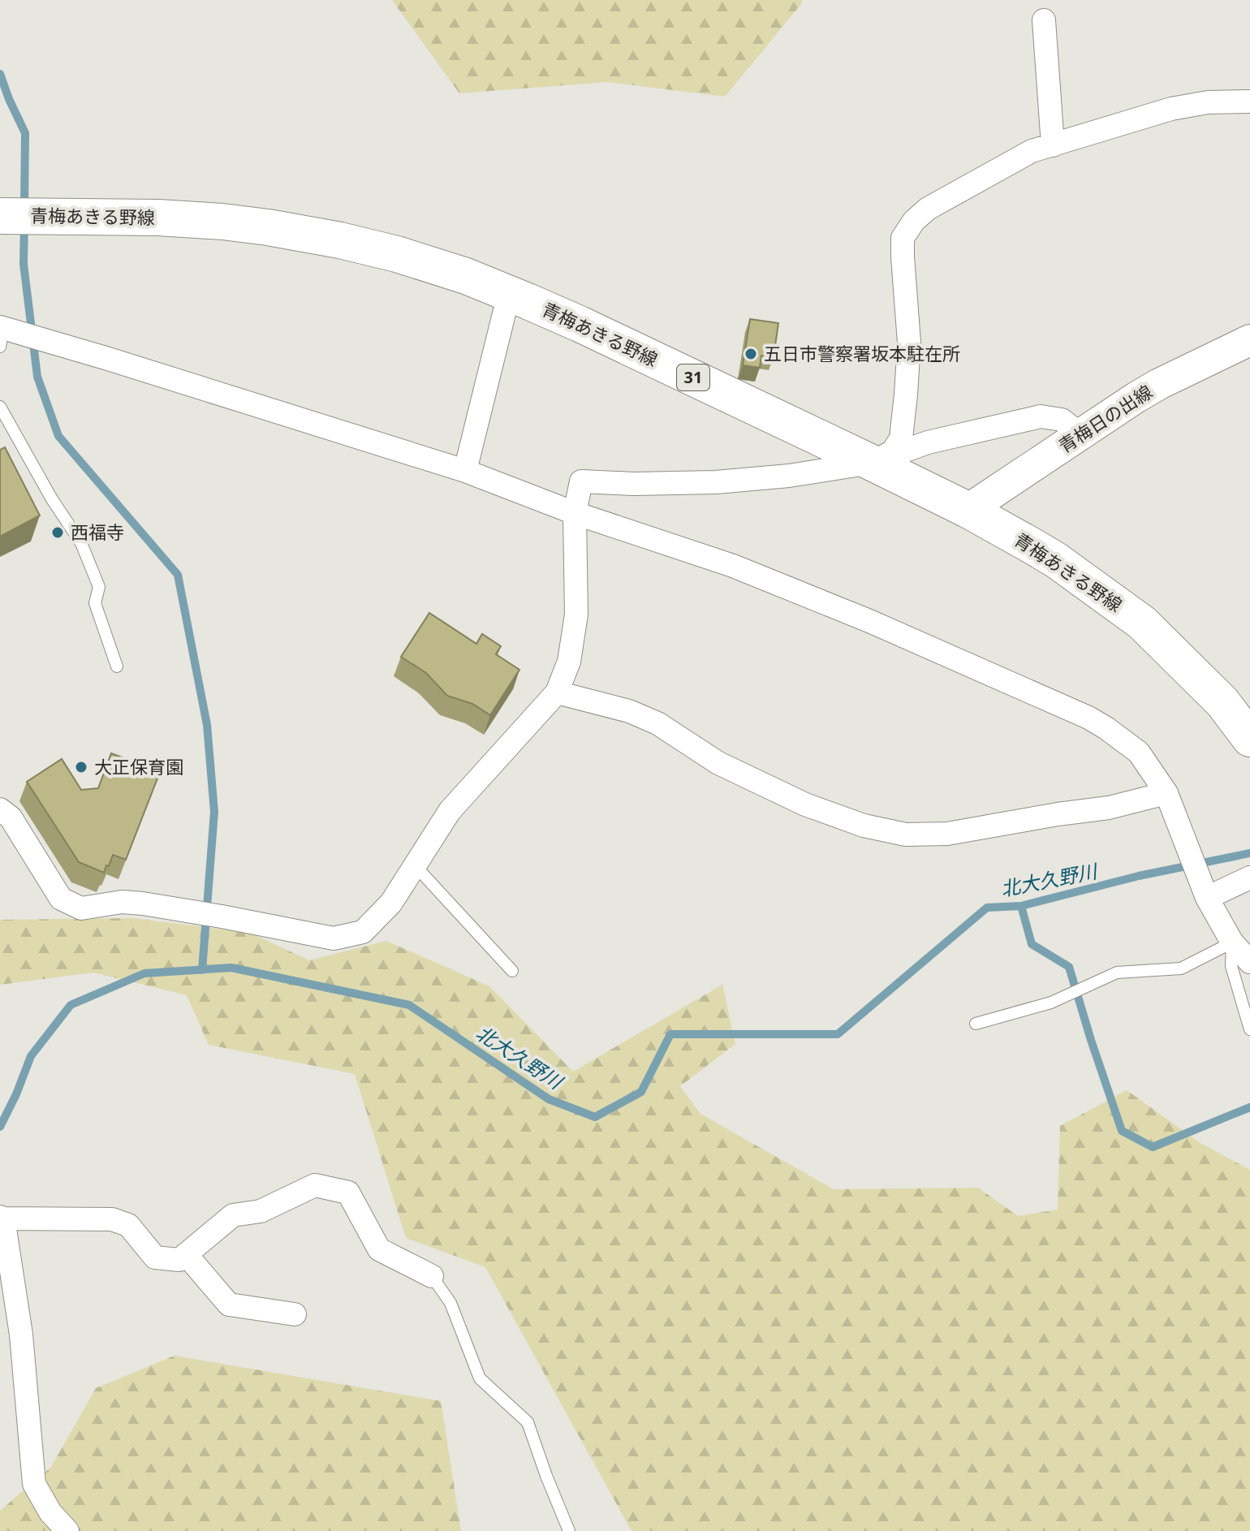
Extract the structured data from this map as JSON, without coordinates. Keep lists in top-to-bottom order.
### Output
{
  "streets": {
    "main road": ["青梅あきる野線", "31", "青梅日の出線"]
  },
  "crossings": [
    ["青梅あきる野線", "青梅日の出線"]
  ],
  "water": ["北大久野川"],
  "places": ["五日市警察署坂本駐在所", "西福寺", "大正保育園"]
}
